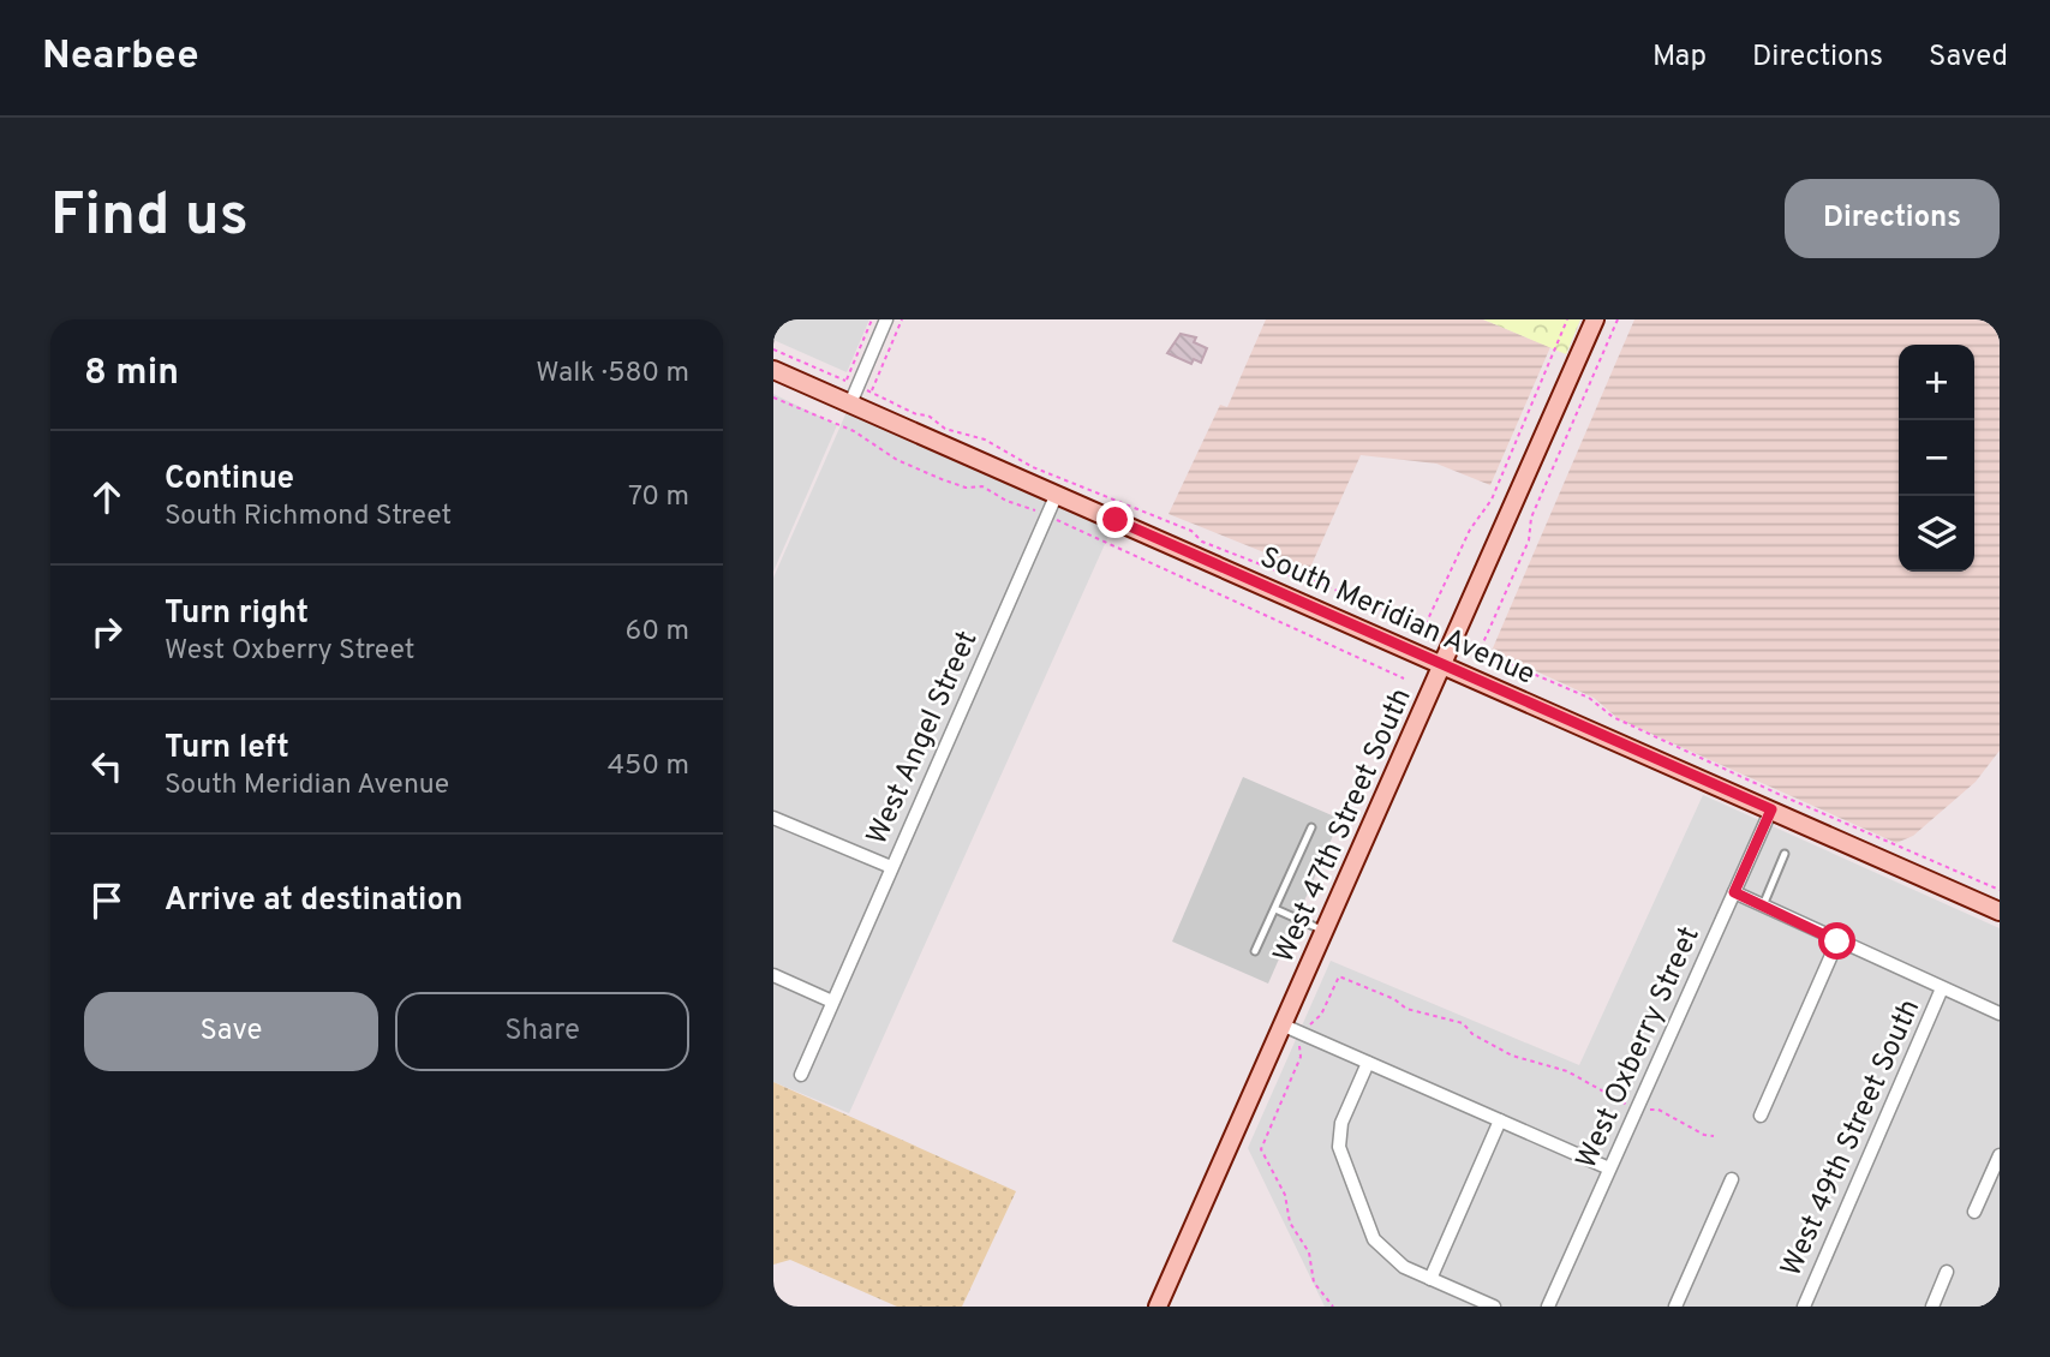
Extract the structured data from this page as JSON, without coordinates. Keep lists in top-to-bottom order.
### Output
{
  "streets": {
    "main road": ["South Meridian Avenue", "West 47th Street South"],
    "street": ["West Angel Street", "West Oxberry Street", "West 49th Street South"]
  },
  "crossings": [
    ["South Meridian Avenue", "West Angel Street"],
    ["South Meridian Avenue", "West 47th Street South"],
    ["South Meridian Avenue", "West Oxberry Street"]
  ],
  "page": {
    "header": "Nearbee",
    "nav": ["Map", "Directions", "Saved"],
    "buttons": [
      "Directions",
      ["Save", "Share"]
    ],
    "title": "Find us",
    "heading": ["8 min", "Walk · 580 m"],
    "map_buttons": ["+", "−"],
    "list": [
      ["Continue", "South Richmond Street", "70 m"],
      ["Turn right", "West Oxberry Street", "60 m"],
      ["Turn left", "South Meridian Avenue", "450 m"],
      "Arrive at destination"
    ]
  }
}
